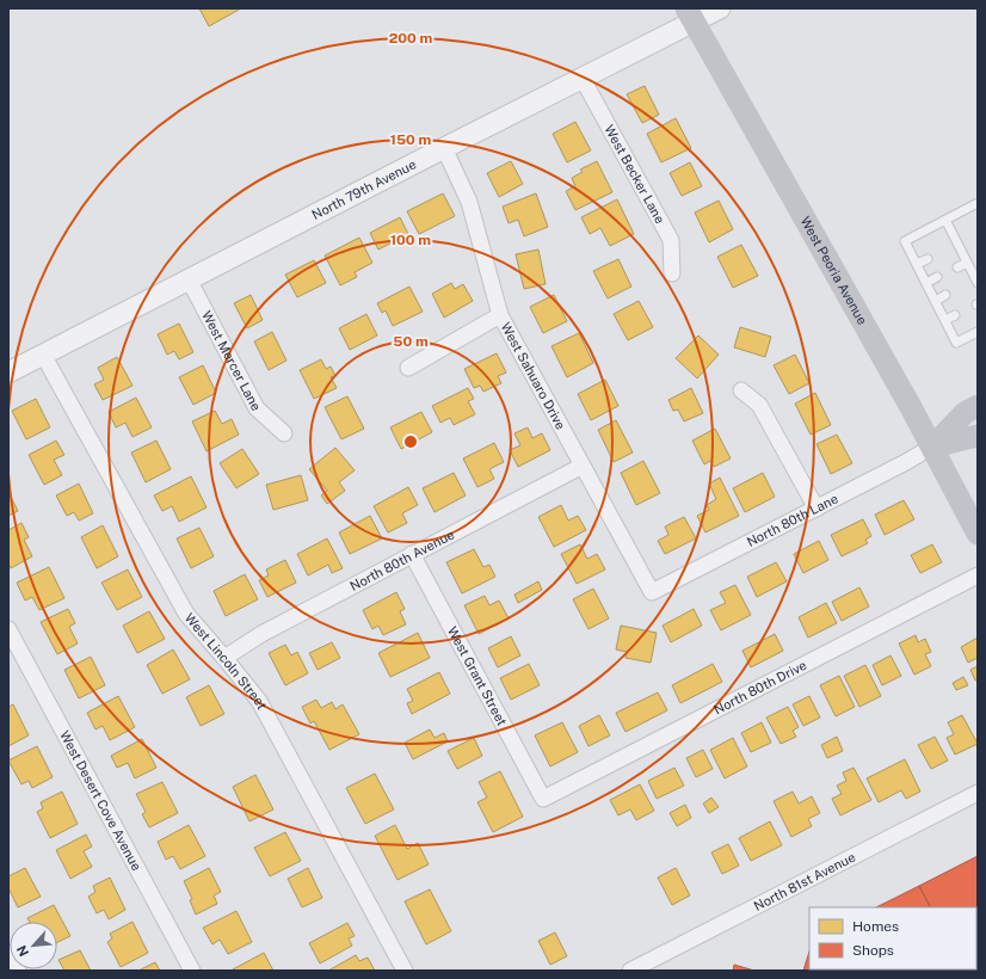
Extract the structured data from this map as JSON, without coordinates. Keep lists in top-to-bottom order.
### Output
{
  "streets": {
    "main road": ["West Peoria Avenue"],
    "street": [
      "West Becker Lane",
      "North 79th Avenue",
      "West Mercer Lane",
      "West Sahuaro Drive",
      "North 80th Lane",
      "North 80th Avenue",
      "West Lincoln Street",
      "West Grant Street",
      "North 80th Drive",
      "West Desert Cove Avenue",
      "North 81st Avenue"
    ]
  },
  "crossings": [
    ["West Becker Lane", "North 79th Avenue"],
    ["North 79th Avenue", "West Peoria Avenue"],
    ["North 79th Avenue", "West Mercer Lane"],
    ["North 79th Avenue", "West Sahuaro Drive"],
    ["North 79th Avenue", "West Lincoln Street"],
    ["West Peoria Avenue", "North 80th Lane"],
    ["West Sahuaro Drive", "North 80th Lane"],
    ["West Sahuaro Drive", "North 80th Avenue"],
    ["North 80th Avenue", "West Lincoln Street"],
    ["North 80th Avenue", "West Grant Street"],
    ["West Grant Street", "North 80th Drive"]
  ],
  "legend": ["Homes", "Shops"],
  "north": "bottom left",
  "rings": [
    "200 m",
    "150 m",
    "100 m",
    "50 m"
  ]
}
